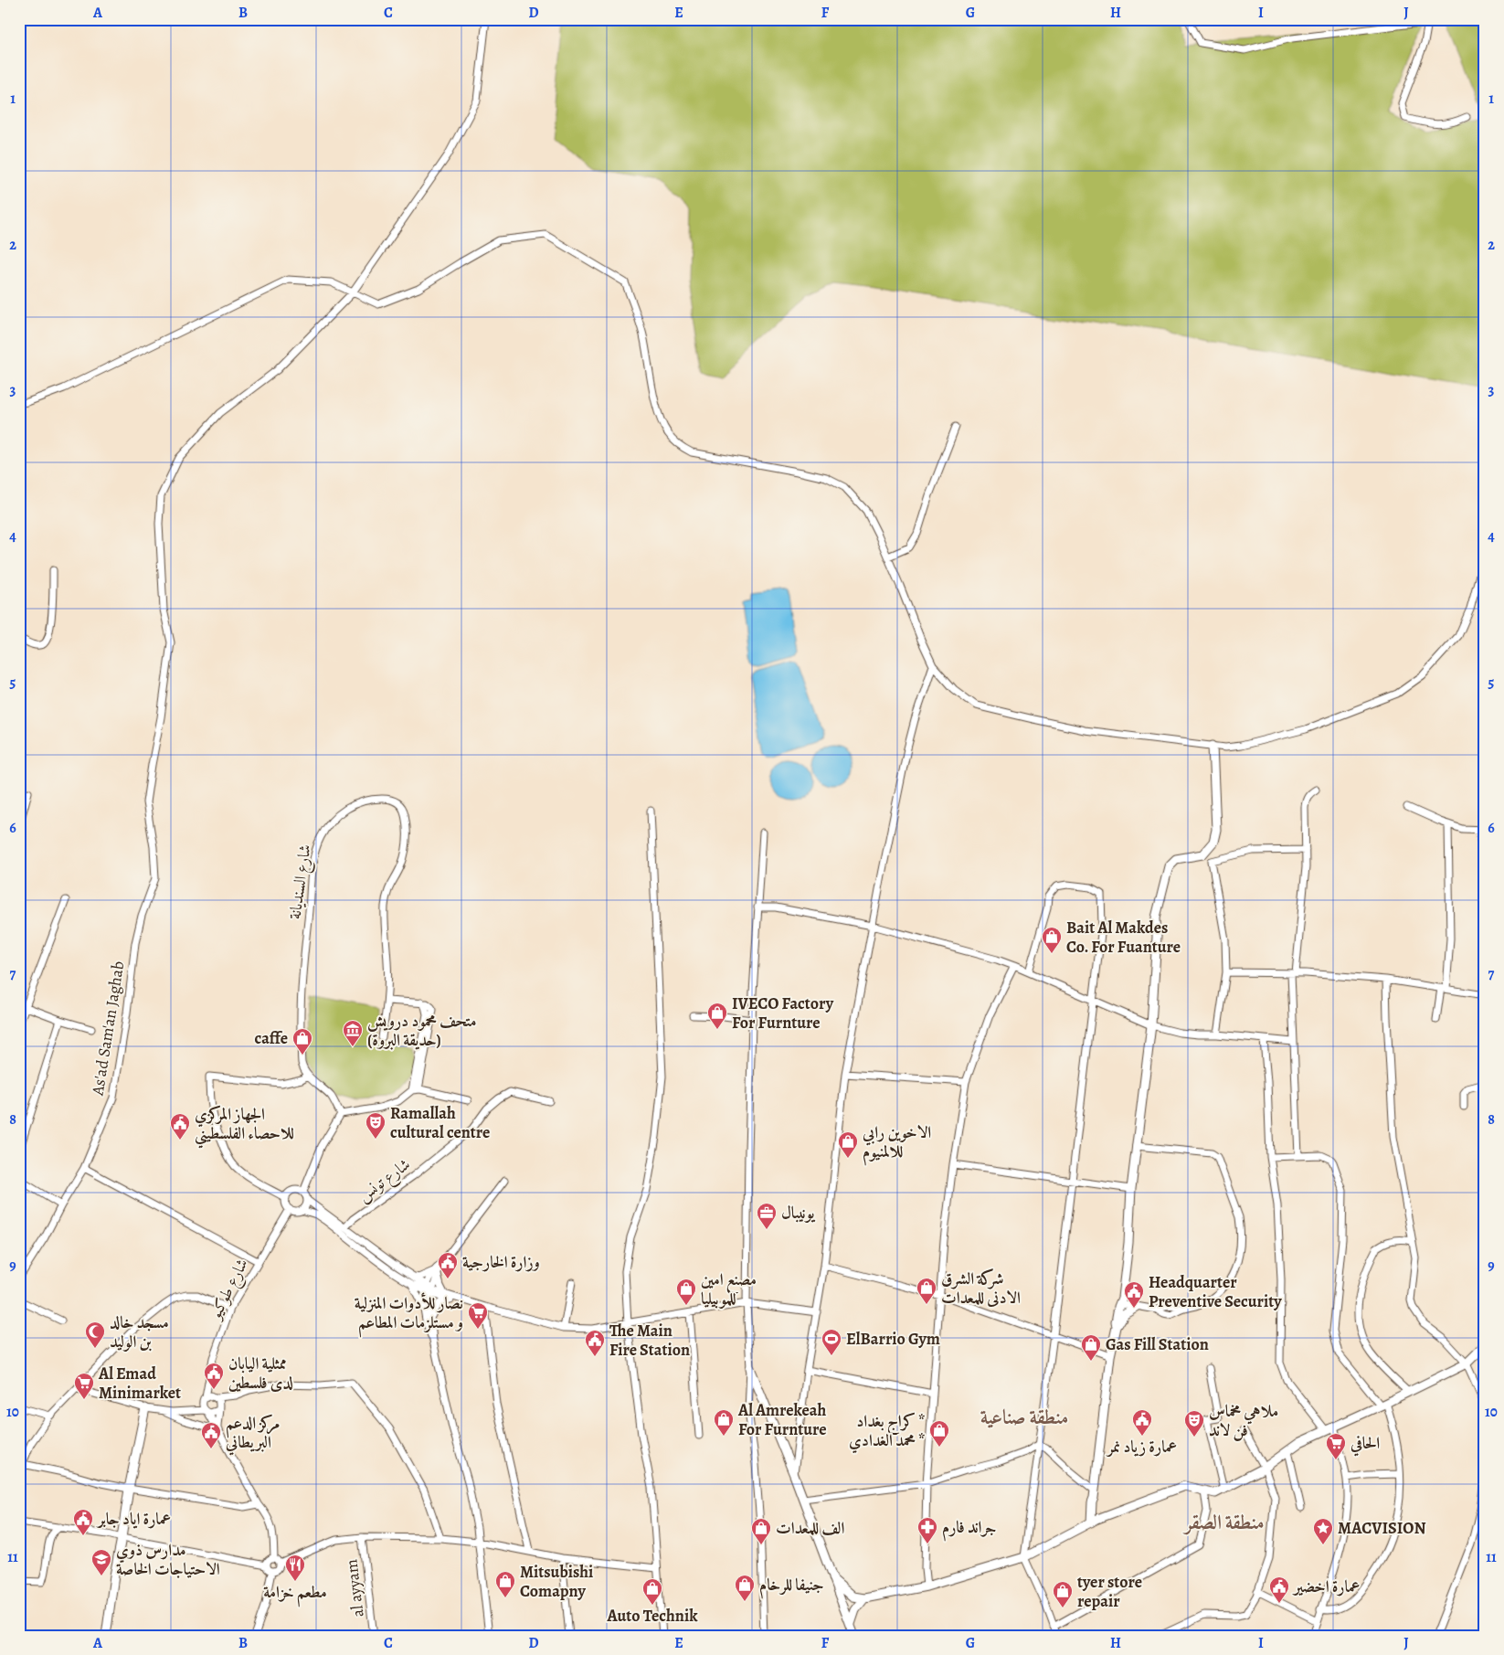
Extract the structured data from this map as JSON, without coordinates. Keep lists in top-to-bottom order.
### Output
{
  "streets": {
    "street": [
      "شارع السنديانة",
      "As'ad Sam'an Jaghab",
      "شارع تونس",
      "شارع طوكيو",
      "al ayyam"
    ]
  },
  "districts": ["منطقة صناعية", "منطقة الصقر"],
  "places": {
    "shop": [
      "Bait Al Makdes Co. For Fuanture",
      "IVECO Factory For Furnture",
      "caffe",
      "الاخوين رابي للالمنيوم",
      "شركة الشرق الادنى للمعدات",
      "مصنع امين للموبيليا",
      "Gas Fill Station",
      "Al Amrekeah For Furnture",
      "كراج بغداد * محمد الغدادي *",
      "الف للمعدات",
      "Mitsubishi Comapny",
      "جنيفا للرخام",
      "Auto Technik",
      "tyer store repair"
    ],
    "museum": ["متحف محمود درويش (حديقة البروة)"],
    "theatre": ["Ramallah cultural centre", "ملاهي مخماس فن لاند"],
    "public building": [
      "الجهاز المركزي للاحصاء الفلسطيني",
      "وزارة الخارجية",
      "Headquarter Preventive Security",
      "The Main Fire Station",
      "ممثلية اليابان لدى فلسطين",
      "عمارة زياد نمر",
      "مركز الدعم البريطاني",
      "عمارة اياد جابر",
      "عمارة اخضير"
    ],
    "office": ["يونيبال"],
    "supermarket": ["نصار للأدوات المنزلية و مستلزمات المطاعم", "Al Emad Minimarket", "الحافي"],
    "mosque": ["مسجد خالد بن الوليد"],
    "sports": ["ElBarrio Gym"],
    "pharmacy": ["جراند فارم"],
    "place": ["MACVISION"],
    "school or university": ["مدارس ذوي الاحتياجات الخاصة"],
    "restaurant": ["مطعم خزامة"]
  },
  "grid": {
    "columns": [
      "A",
      "B",
      "C",
      "D",
      "E",
      "F",
      "G",
      "H",
      "I",
      "J"
    ],
    "rows": [
      "1",
      "2",
      "3",
      "4",
      "5",
      "6",
      "7",
      "8",
      "9",
      "10",
      "11"
    ]
  }
}
